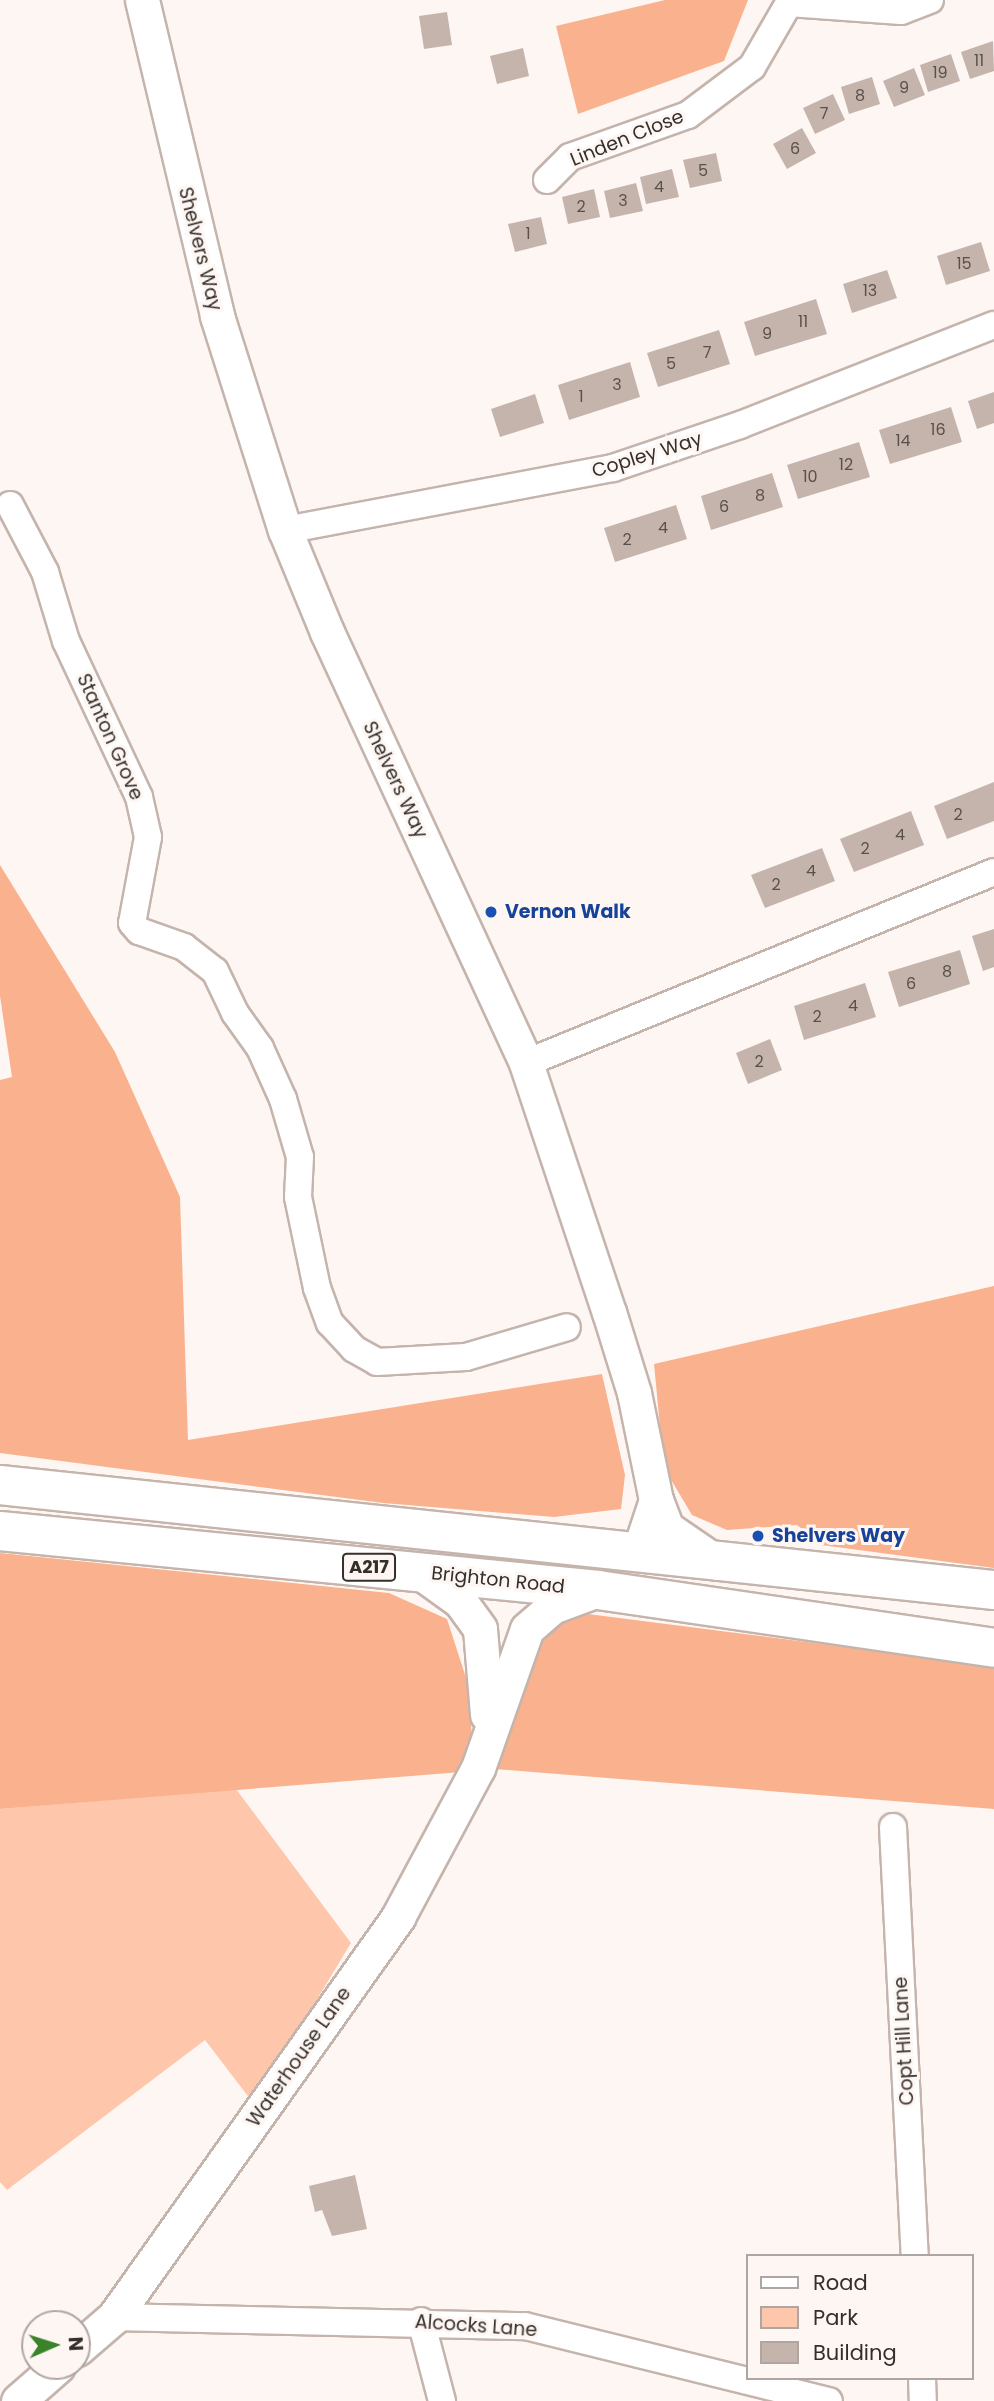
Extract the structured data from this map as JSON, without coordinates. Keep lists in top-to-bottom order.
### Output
{
  "streets": {
    "highway": ["A217", "Brighton Road"],
    "street": [
      "Linden Close",
      "Shelvers Way",
      "Copley Way",
      "Stanton Grove",
      "Copt Hill Lane",
      "Waterhouse Lane",
      "Alcocks Lane"
    ]
  },
  "crossings": [
    ["Shelvers Way", "Copley Way"],
    ["Shelvers Way", "A217"],
    ["Brighton Road", "Waterhouse Lane"],
    ["Waterhouse Lane", "Alcocks Lane"]
  ],
  "places": ["Vernon Walk", "Shelvers Way"],
  "house_numbers": [
    "11",
    "19",
    "9",
    "8",
    "7",
    "6",
    "5",
    "4",
    "3",
    "2",
    "1",
    "15",
    "13",
    "11",
    "9",
    "7",
    "5",
    "3",
    "1",
    "16",
    "14",
    "12",
    "10",
    "8",
    "6",
    "4",
    "2",
    "2",
    "4",
    "2",
    "4",
    "2",
    "8",
    "6",
    "4",
    "2",
    "2"
  ],
  "legend": ["Road", "Park", "Building"],
  "north": "right"
}
